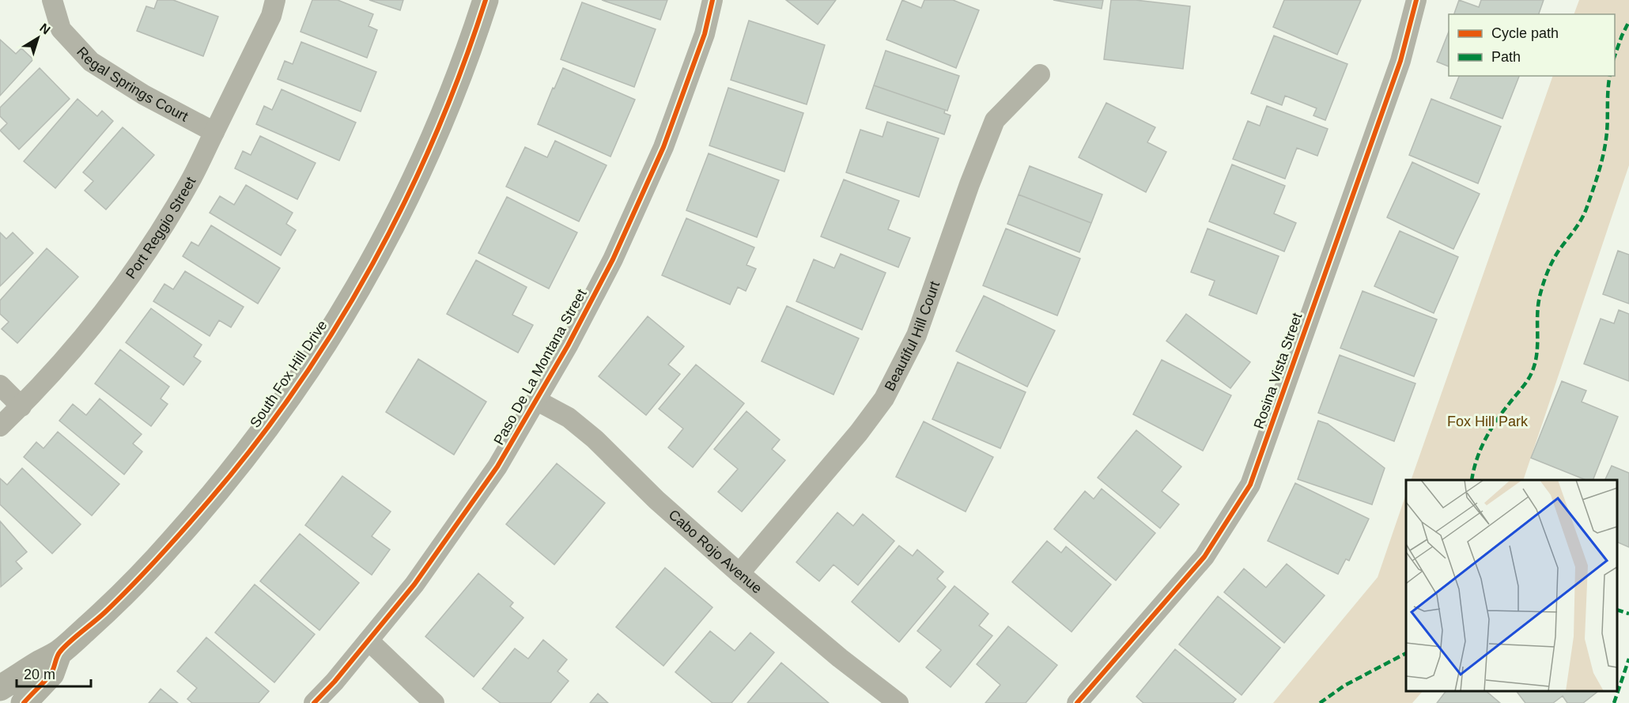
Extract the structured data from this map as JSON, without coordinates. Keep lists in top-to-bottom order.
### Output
{
  "streets": {
    "street": [
      "Regal Springs Court",
      "Port Reggio Street",
      "Beautiful Hill Court",
      "Paso De La Montana Street",
      "Rosina Vista Street",
      "South Fox Hill Drive",
      "Cabo Rojo Avenue"
    ]
  },
  "crossings": [
    ["Regal Springs Court", "Port Reggio Street"],
    ["Beautiful Hill Court", "Cabo Rojo Avenue"],
    ["Paso De La Montana Street", "Cabo Rojo Avenue"]
  ],
  "parks": ["Fox Hill Park"],
  "legend": ["Cycle path", "Path"],
  "scale_bar": "20 m",
  "north": "top right"
}
